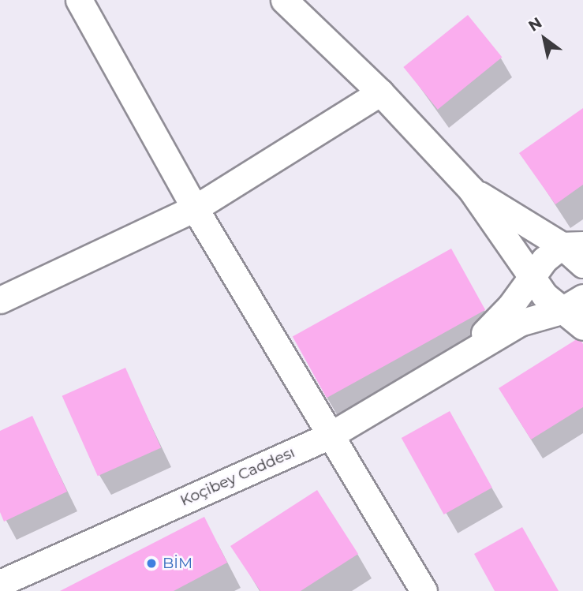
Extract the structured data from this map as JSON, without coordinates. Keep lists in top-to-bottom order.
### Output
{
  "streets": {
    "street": ["Koçibey Caddesı"]
  },
  "places": ["BİM"],
  "north": "top left"
}
